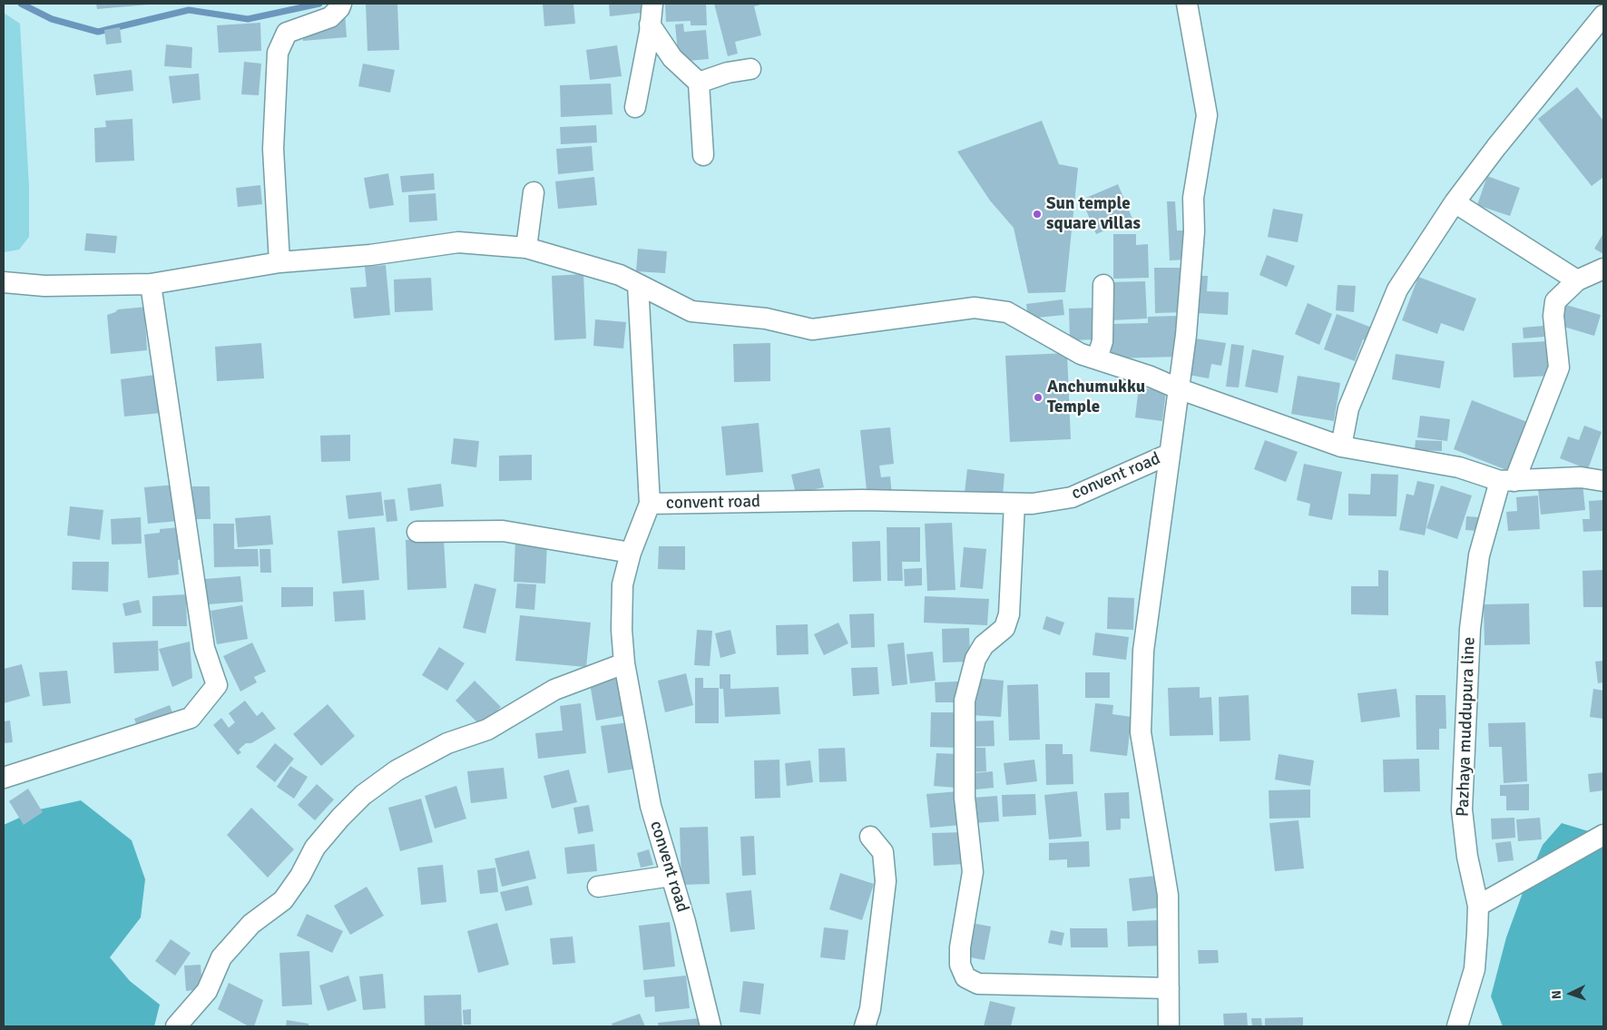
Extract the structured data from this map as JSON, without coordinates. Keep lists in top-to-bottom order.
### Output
{
  "streets": {
    "street": ["convent road", "Pazhaya muddupura line"]
  },
  "places": ["Sun temple square villas", "Anchumukku Temple"],
  "north": "left"
}
